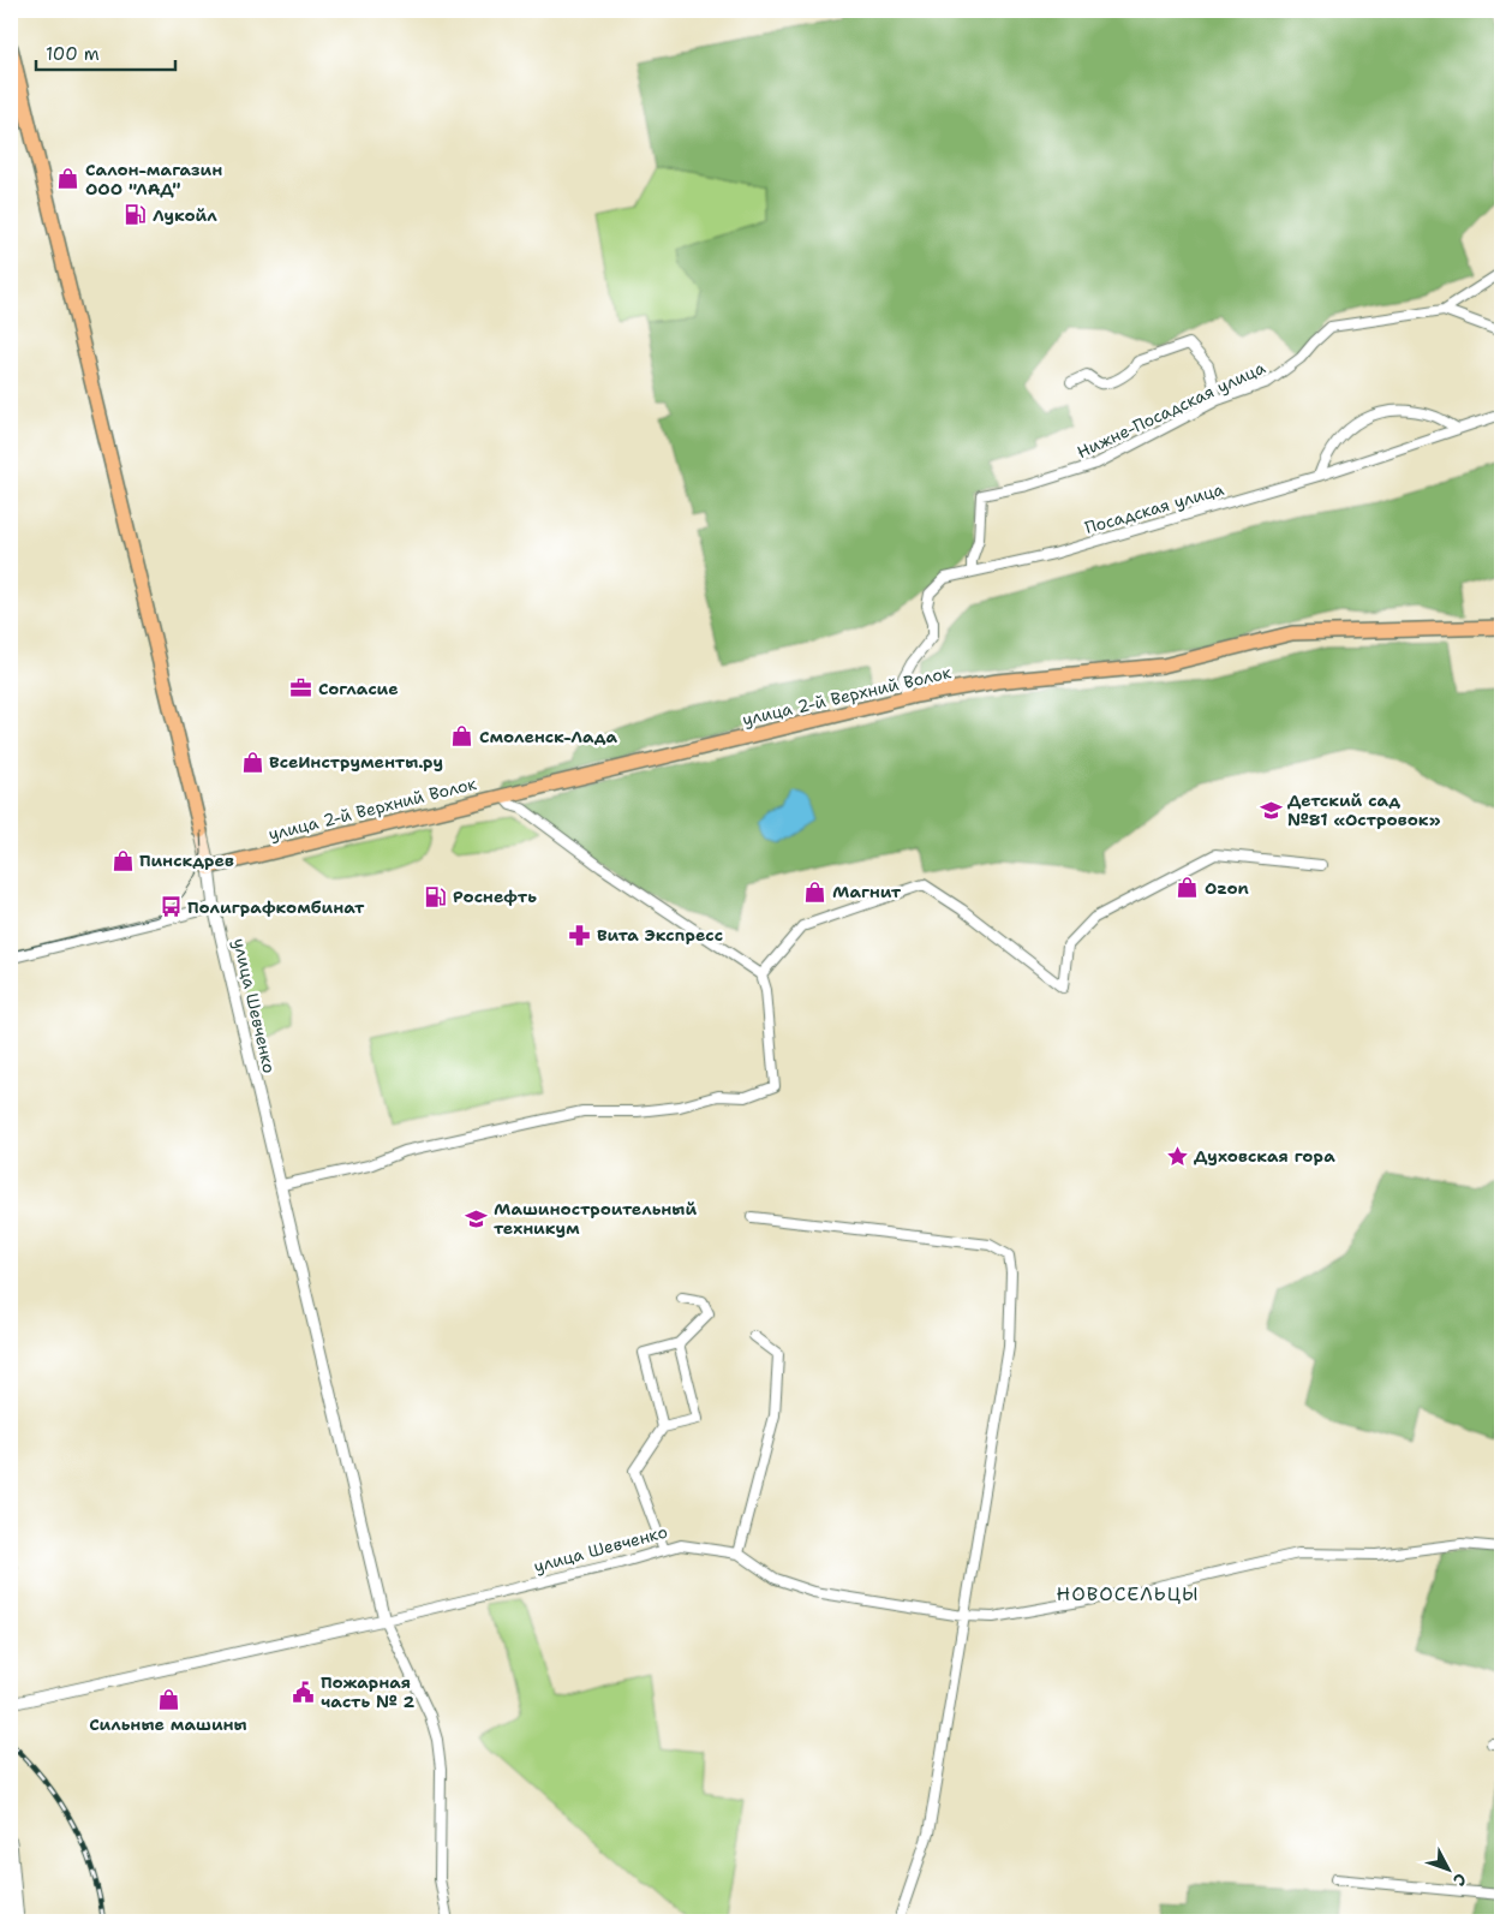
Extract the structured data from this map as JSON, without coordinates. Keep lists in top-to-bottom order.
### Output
{
  "streets": {
    "main road": ["улица 2-й Верхний Волок", "улица Шевченко"],
    "street": ["Нижне-Посадская улица", "Посадская улица"]
  },
  "crossings": [
    ["Нижне-Посадская улица", "Посадская улица"],
    ["Посадская улица", "улица 2-й Верхний Волок"],
    ["улица 2-й Верхний Волок", "улица Шевченко"]
  ],
  "districts": ["НОВОСЕЛЬЦЫ"],
  "places": {
    "shop": [
      "Салон-магазин ООО \"ЛАД\"",
      "Смоленск-Лада",
      "ВсеИнструменты.ру",
      "Пинскдрев",
      "Ozon",
      "Магнит",
      "Сильные машины"
    ],
    "fuel station": ["Лукойл", "Роснефть"],
    "office": ["Согласие"],
    "school or university": ["Детский сад №81 «Островок»", "Машиностроительный техникум"],
    "bus stop": ["Полиграфкомбинат"],
    "pharmacy": ["Вита Экспресс"],
    "place": ["Духовская гора"],
    "public building": ["Пожарная часть № 2"]
  },
  "scale_bar": "100 m",
  "north": "bottom right"
}
